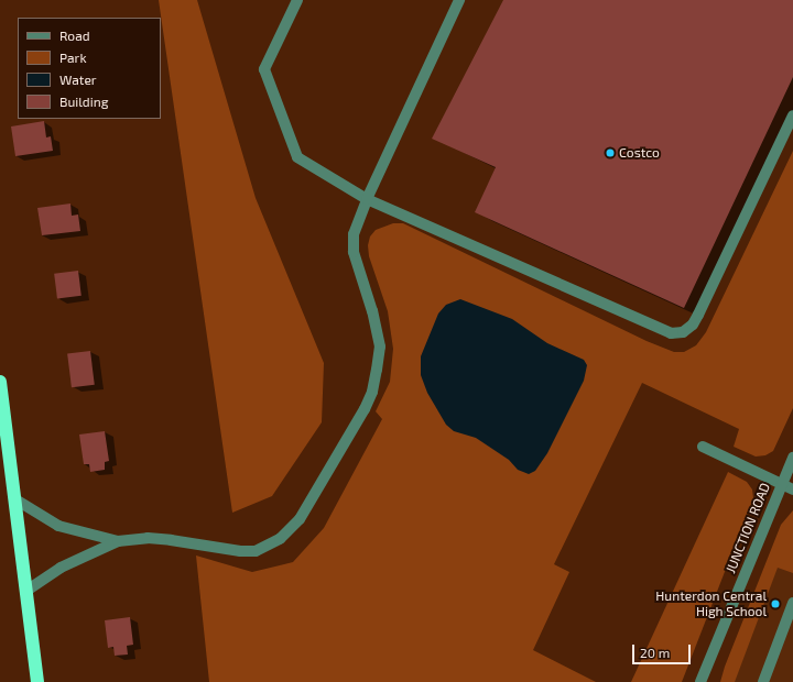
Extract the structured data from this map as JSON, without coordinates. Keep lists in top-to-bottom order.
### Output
{
  "streets": {
    "street": ["JUNCTION ROAD"]
  },
  "places": ["Costco", "Hunterdon Central High School"],
  "legend": [
    "Road",
    "Park",
    "Water",
    "Building"
  ],
  "scale_bar": "20 m"
}
